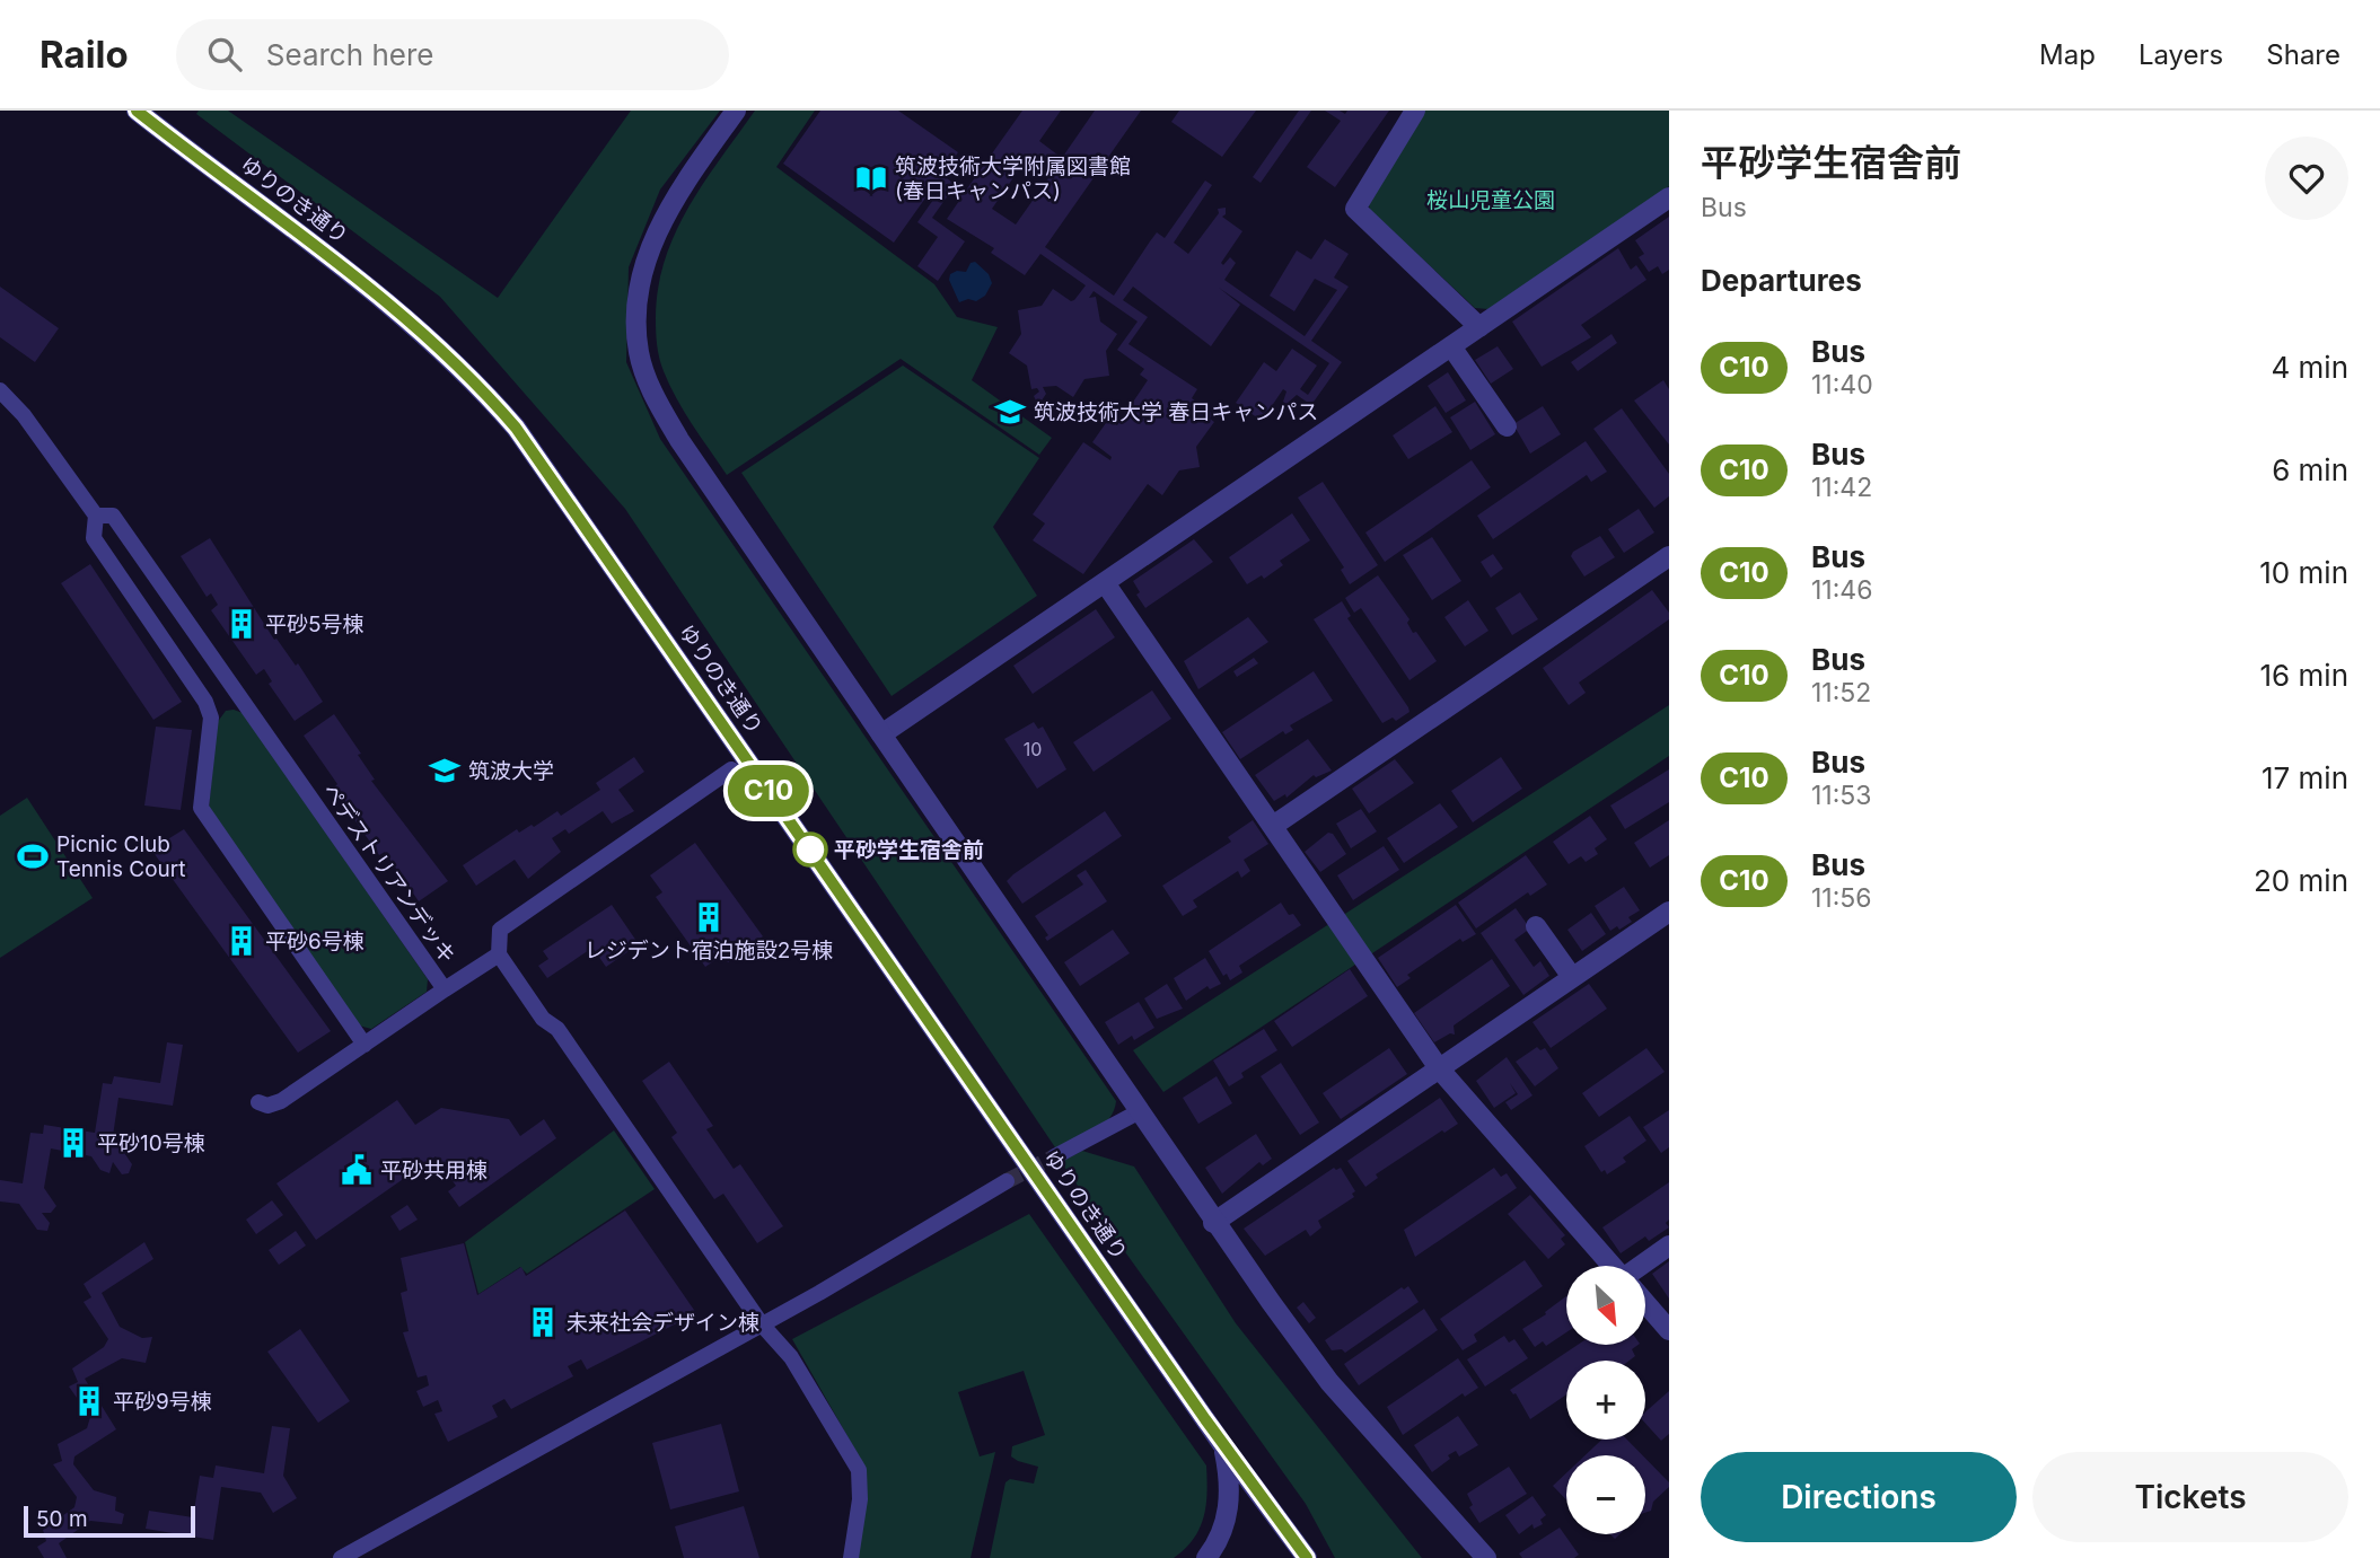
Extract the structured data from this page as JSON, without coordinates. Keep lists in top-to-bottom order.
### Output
{
  "streets": {
    "street": ["ゆりのき通り", "ペデストリアンデッキ"]
  },
  "parks": ["桜山児童公園"],
  "places": {
    "library": ["筑波技術大学附属図書館 (春日キャンパス)"],
    "school or university": ["筑波技術大学 春日キャンパス", "筑波大学"],
    "building": [
      "平砂5号棟",
      "レジデント宿泊施設2号棟",
      "平砂6号棟",
      "平砂10号棟",
      "未来社会デザイン棟",
      "平砂9号棟"
    ],
    "other": ["平砂学生宿舎前"],
    "sports": ["Picnic Club Tennis Court"],
    "public building": ["平砂共用棟"]
  },
  "lines": ["bus line C10"],
  "house_numbers": ["10"],
  "scale_bar": "50 m",
  "north": "bottom right",
  "page": {
    "header": "Railo",
    "search": "Search here",
    "nav": ["Map", "Layers", "Share"],
    "on_map": "C10",
    "heading": [
      ["平砂学生宿舎前", "Bus"],
      "Departures"
    ],
    "list": [
      {
        "mark": "C10",
        "name": "Bus",
        "note": "11:40",
        "value": "4 min"
      },
      {
        "mark": "C10",
        "name": "Bus",
        "note": "11:42",
        "value": "6 min"
      },
      {
        "mark": "C10",
        "name": "Bus",
        "note": "11:46",
        "value": "10 min"
      },
      {
        "mark": "C10",
        "name": "Bus",
        "note": "11:52",
        "value": "16 min"
      },
      {
        "mark": "C10",
        "name": "Bus",
        "note": "11:53",
        "value": "17 min"
      },
      {
        "mark": "C10",
        "name": "Bus",
        "note": "11:56",
        "value": "20 min"
      }
    ],
    "map_buttons": ["+", "−"],
    "buttons": ["Directions", "Tickets"],
    "scale": "50 m"
  }
}
